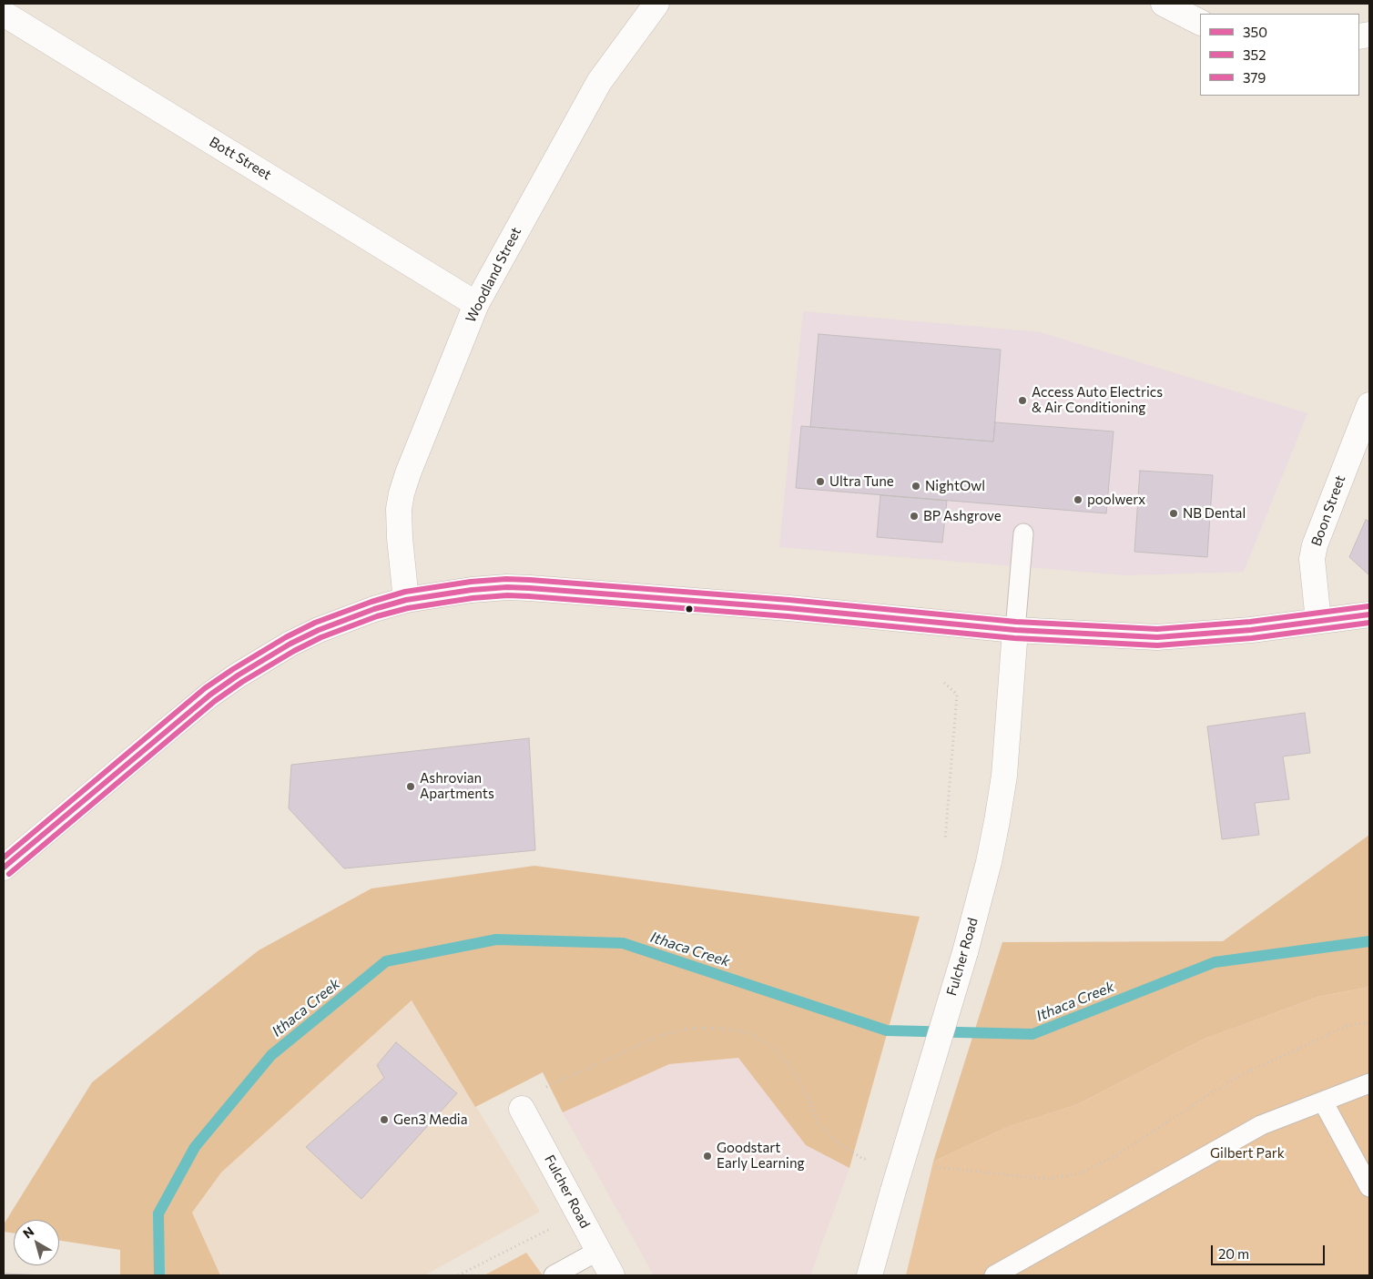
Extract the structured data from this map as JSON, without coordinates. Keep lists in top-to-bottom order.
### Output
{
  "streets": {
    "street": [
      "Bott Street",
      "Woodland Street",
      "Boon Street",
      "Fulcher Road"
    ]
  },
  "crossings": [
    ["Bott Street", "Woodland Street"]
  ],
  "water": ["Ithaca Creek"],
  "parks": ["Gilbert Park"],
  "places": [
    "Access Auto Electrics & Air Conditioning",
    "Ultra Tune",
    "NightOwl",
    "poolwerx",
    "NB Dental",
    "BP Ashgrove",
    "Ashrovian Apartments",
    "Gen3 Media",
    "Goodstart Early Learning"
  ],
  "lines": ["transit line 379", "transit line 350", "transit line 352"],
  "legend": ["350", "352", "379"],
  "scale_bar": "20 m",
  "north": "top left"
}
